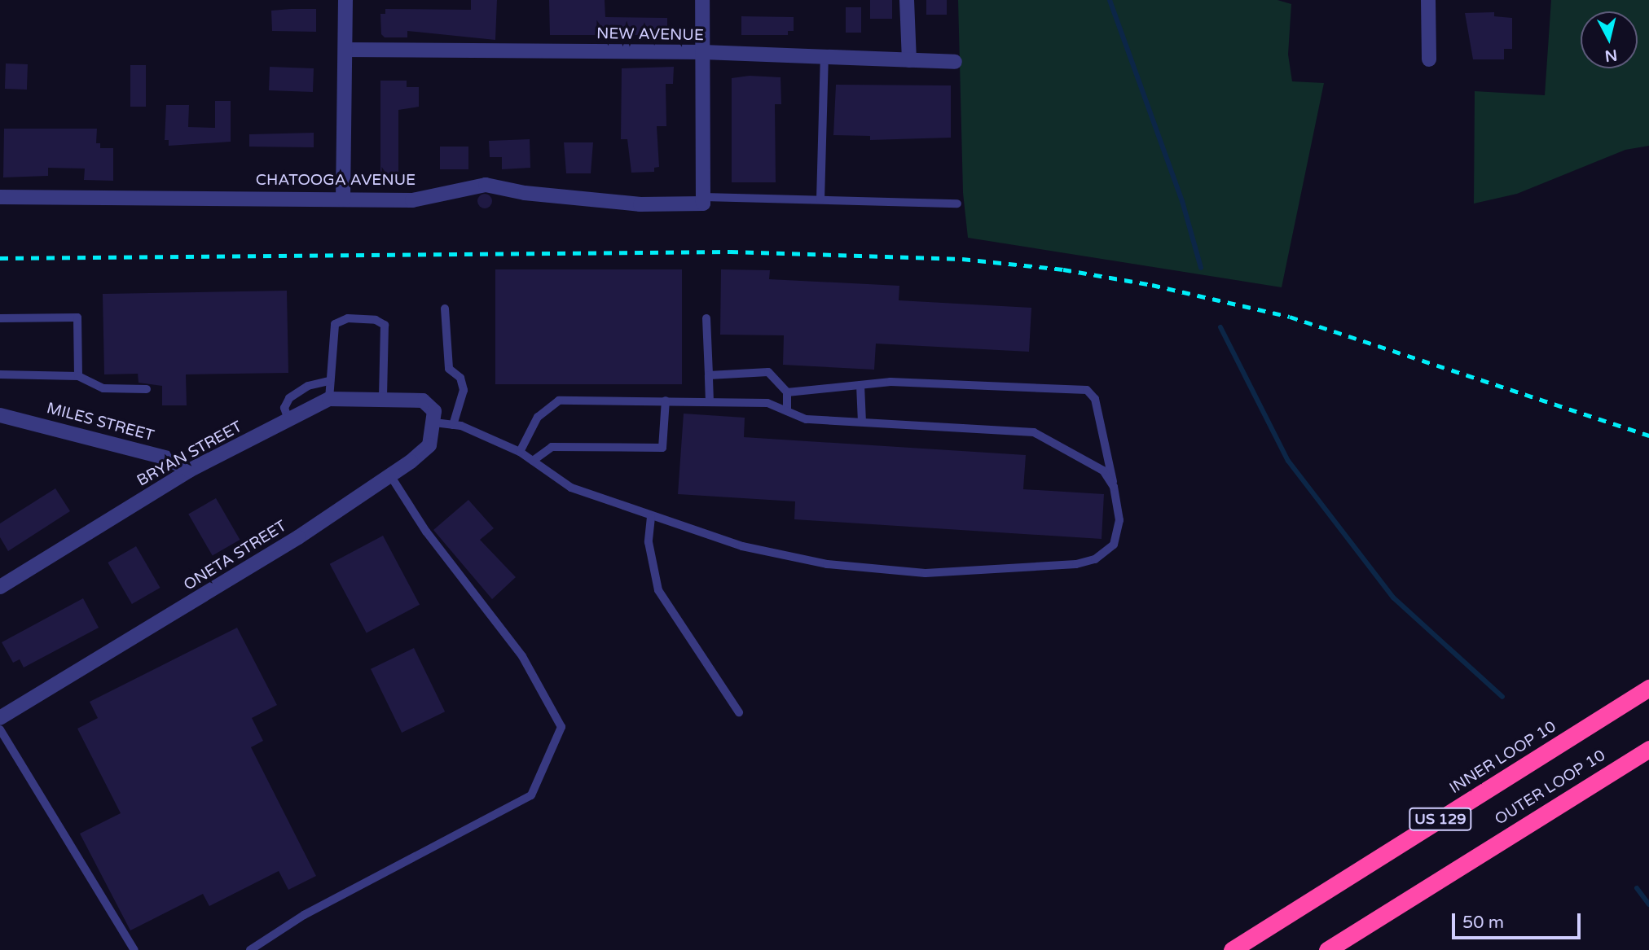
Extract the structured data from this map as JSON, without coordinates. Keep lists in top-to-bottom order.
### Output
{
  "streets": {
    "highway": ["INNER LOOP 10", "OUTER LOOP 10", "US 129"],
    "street": [
      "NEW AVENUE",
      "CHATOOGA AVENUE",
      "MILES STREET",
      "BRYAN STREET",
      "ONETA STREET"
    ]
  },
  "crossings": [
    ["MILES STREET", "BRYAN STREET"],
    ["BRYAN STREET", "ONETA STREET"]
  ],
  "scale_bar": "50 m",
  "north": "bottom"
}
